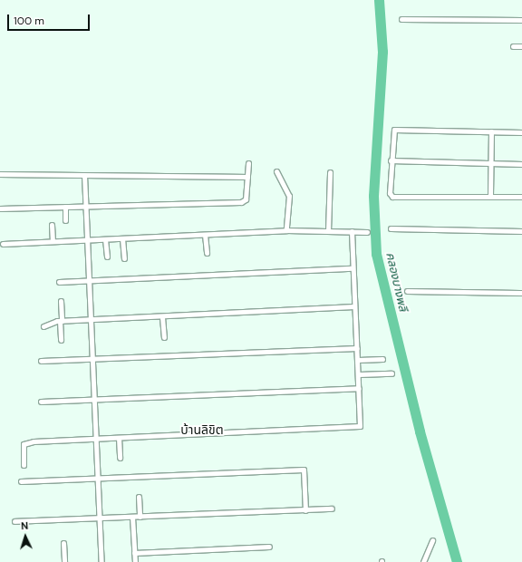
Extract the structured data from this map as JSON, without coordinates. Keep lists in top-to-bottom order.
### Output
{
  "districts": ["บ้านลิขิต"],
  "water": ["คลองบางพลี"],
  "scale_bar": "100 m",
  "north": "top"
}
